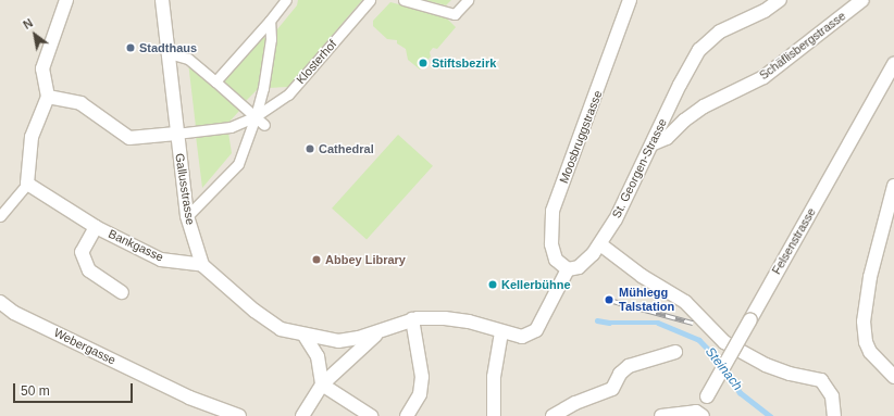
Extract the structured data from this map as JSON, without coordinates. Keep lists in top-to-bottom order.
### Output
{
  "streets": {
    "street": [
      "Schäflisbergstrasse",
      "Klosterhof",
      "Moosbruggstrasse",
      "St. Georgen-Strasse",
      "Gallusstrasse",
      "Felsenstrasse",
      "Bankgasse",
      "Webergasse"
    ]
  },
  "crossings": [
    ["Schäflisbergstrasse", "St. Georgen-Strasse"],
    ["Klosterhof", "Gallusstrasse"],
    ["Moosbruggstrasse", "St. Georgen-Strasse"],
    ["Gallusstrasse", "Bankgasse"]
  ],
  "water": ["Steinach"],
  "places": [
    "Stadthaus",
    "Stiftsbezirk",
    "Cathedral",
    "Abbey Library",
    "Kellerbühne",
    "Mühlegg Talstation"
  ],
  "scale_bar": "50 m",
  "north": "top left"
}
